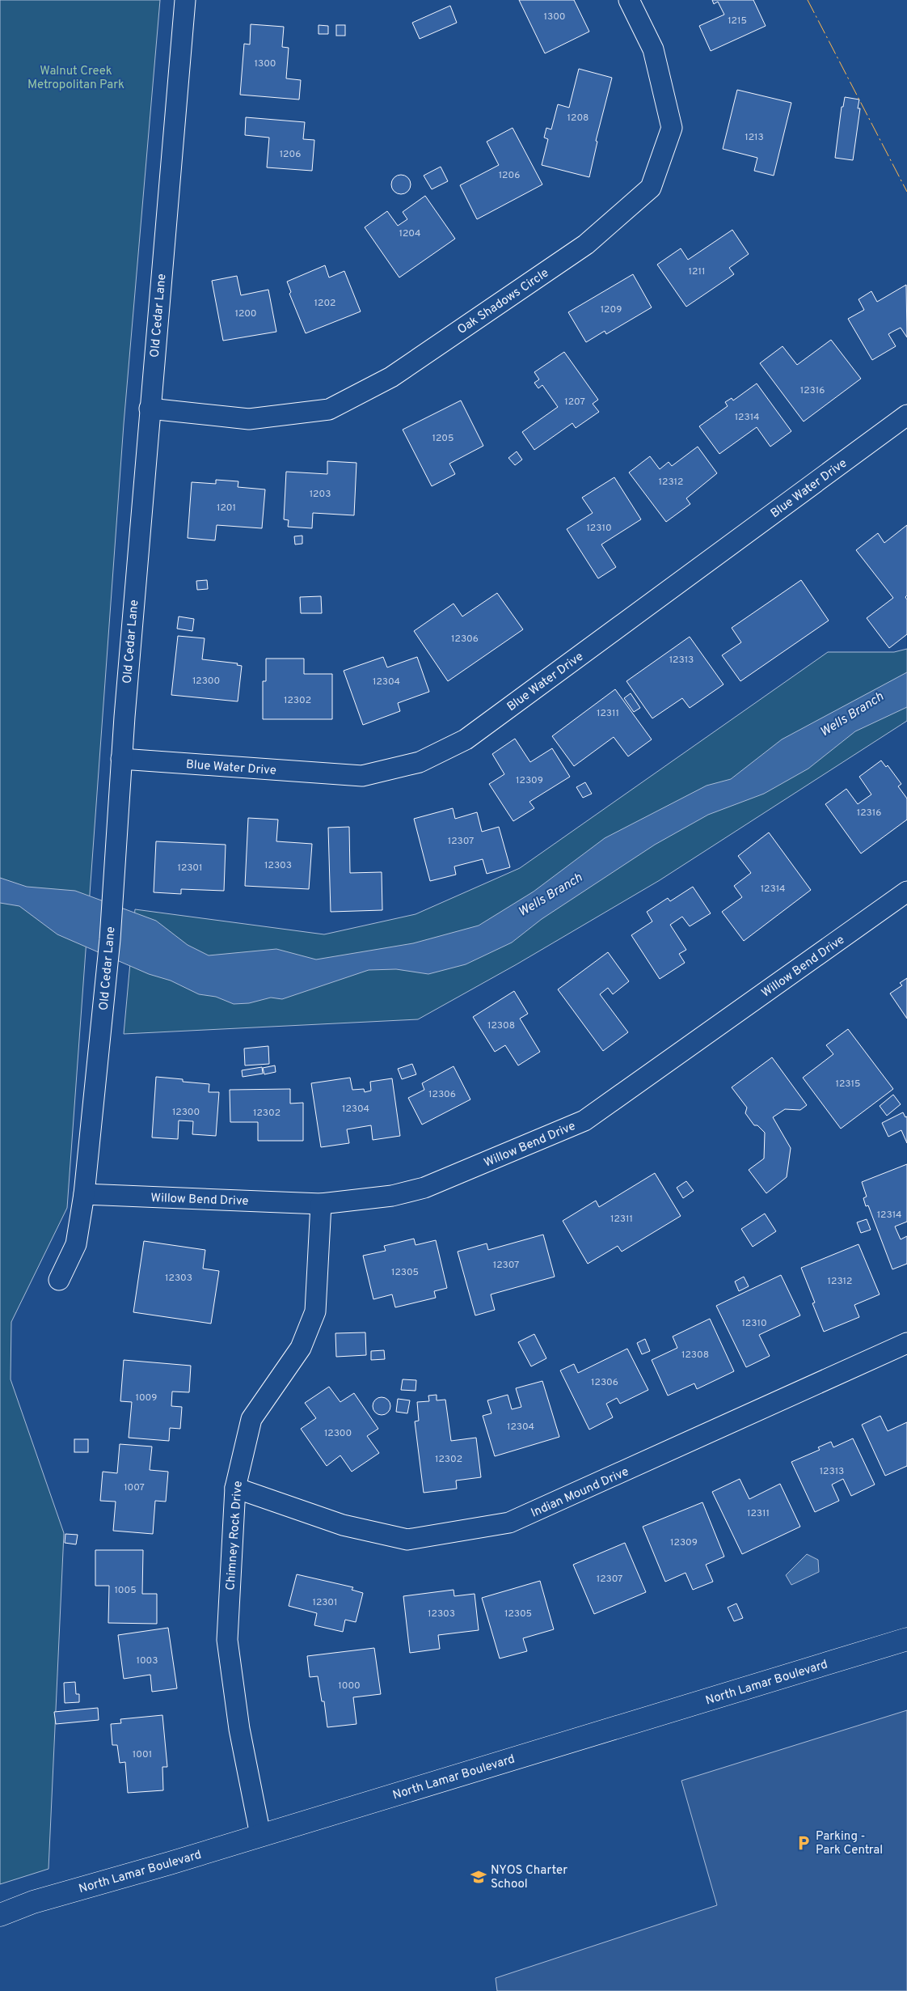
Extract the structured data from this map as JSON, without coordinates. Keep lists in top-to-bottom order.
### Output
{
  "streets": {
    "main road": ["North Lamar Boulevard"],
    "street": [
      "Oak Shadows Circle",
      "Old Cedar Lane",
      "Blue Water Drive",
      "Willow Bend Drive",
      "Indian Mound Drive",
      "Chimney Rock Drive"
    ]
  },
  "crossings": [
    ["Oak Shadows Circle", "Old Cedar Lane"],
    ["Old Cedar Lane", "Blue Water Drive"],
    ["Old Cedar Lane", "Willow Bend Drive"],
    ["Willow Bend Drive", "Chimney Rock Drive"],
    ["Indian Mound Drive", "Chimney Rock Drive"],
    ["Chimney Rock Drive", "North Lamar Boulevard"]
  ],
  "water": ["Wells Branch"],
  "parks": ["Walnut Creek Metropolitan Park"],
  "places": {
    "parking": ["Parking - Park Central"],
    "school or university": ["NYOS Charter School"]
  },
  "house_numbers": [
    "1300",
    "1215",
    "1300",
    "1208",
    "1213",
    "1206",
    "1206",
    "1204",
    "1211",
    "1202",
    "1209",
    "1200",
    "12316",
    "1207",
    "12314",
    "1205",
    "12312",
    "1203",
    "1201",
    "12310",
    "12306",
    "12313",
    "12300",
    "12304",
    "12302",
    "12311",
    "12309",
    "12316",
    "12307",
    "12303",
    "12301",
    "12314",
    "12308",
    "12315",
    "12306",
    "12304",
    "12300",
    "12302",
    "12314",
    "12311",
    "12307",
    "12305",
    "12303",
    "12312",
    "12310",
    "12308",
    "12306",
    "1009",
    "12304",
    "12300",
    "12302",
    "12313",
    "1007",
    "12311",
    "12309",
    "12307",
    "1005",
    "12301",
    "12303",
    "12305",
    "1003",
    "1000",
    "1001"
  ]
}
